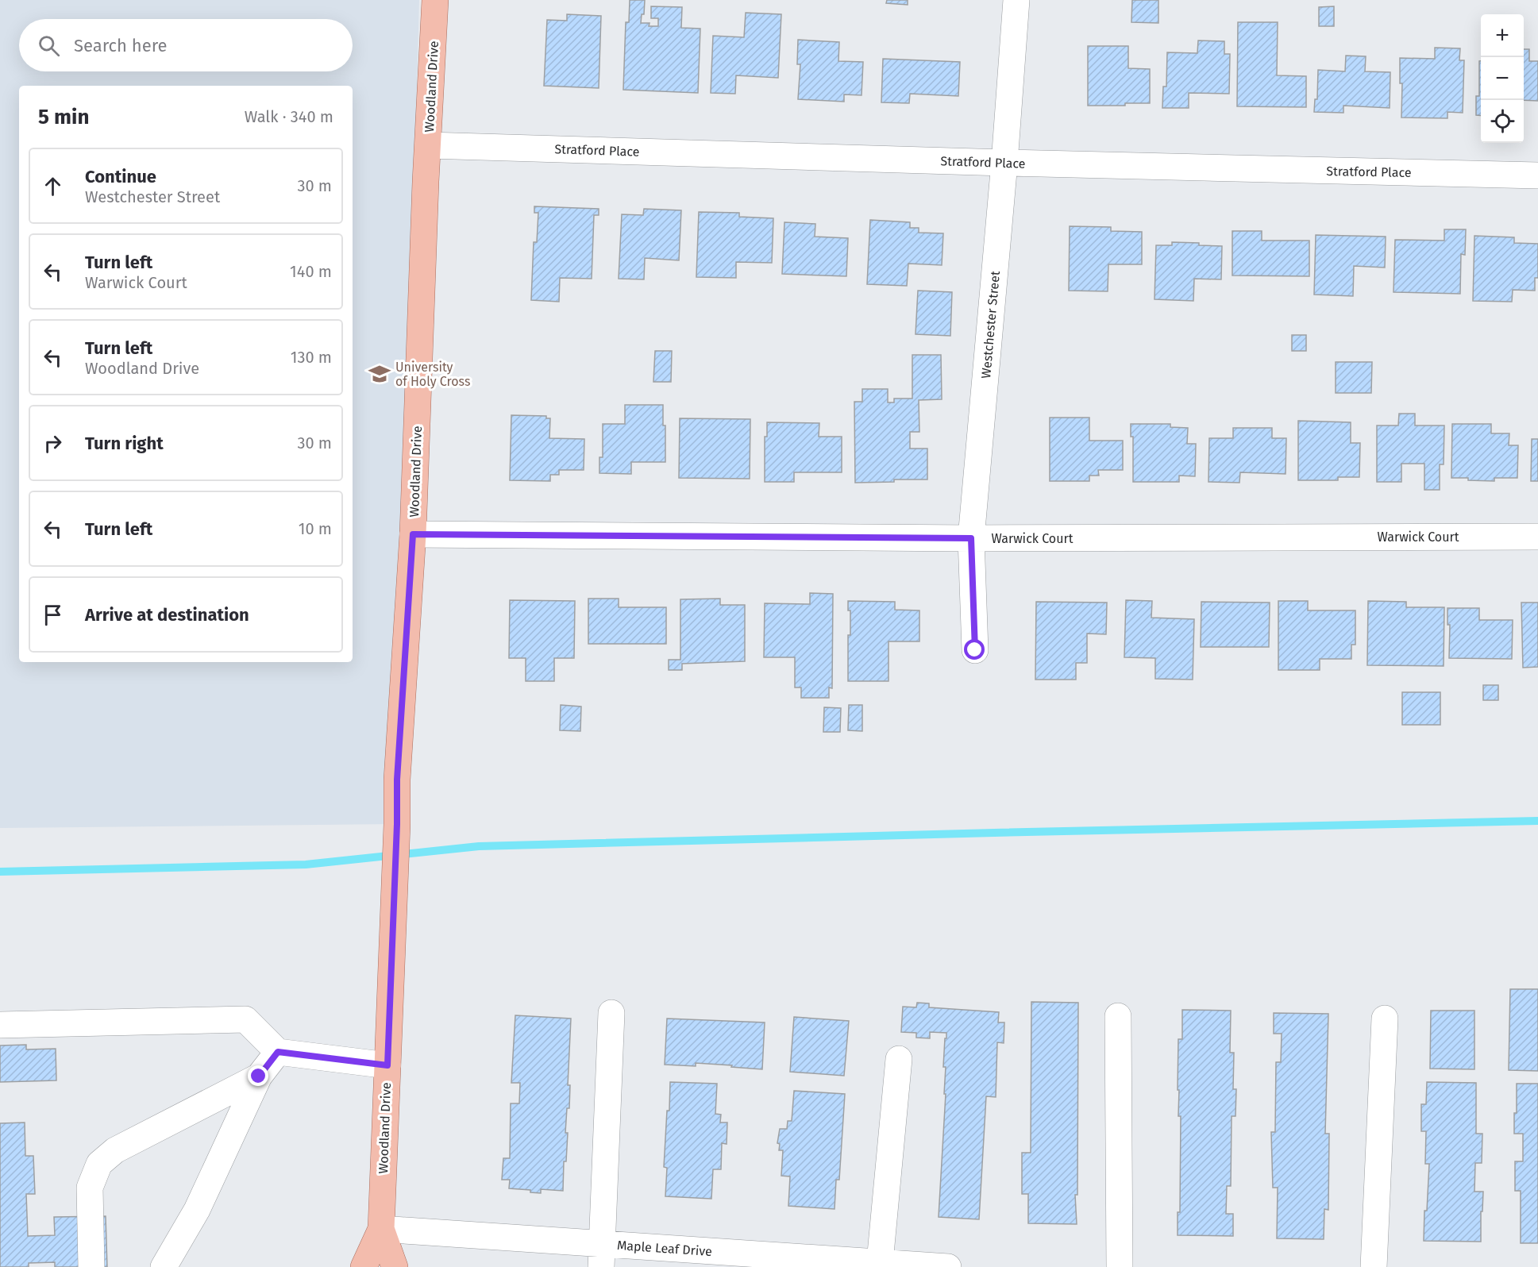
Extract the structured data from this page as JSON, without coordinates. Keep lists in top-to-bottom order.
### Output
{
  "streets": {
    "main road": ["Woodland Drive"],
    "street": [
      "Stratford Place",
      "Westchester Street",
      "Warwick Court",
      "Maple Leaf Drive"
    ]
  },
  "crossings": [
    ["Woodland Drive", "Stratford Place"],
    ["Woodland Drive", "Warwick Court"],
    ["Woodland Drive", "Maple Leaf Drive"],
    ["Stratford Place", "Westchester Street"],
    ["Westchester Street", "Warwick Court"]
  ],
  "places": {
    "school or university": ["University of Holy Cross"]
  },
  "page": {
    "map_buttons": ["+", "−"],
    "search": "Search here",
    "heading": ["5 min", "Walk · 340 m"],
    "list": [
      ["Continue", "Westchester Street", "30 m"],
      ["Turn left", "Warwick Court", "140 m"],
      ["Turn left", "Woodland Drive", "130 m"],
      ["Turn right", "30 m"],
      ["Turn left", "10 m"],
      "Arrive at destination"
    ]
  }
}
